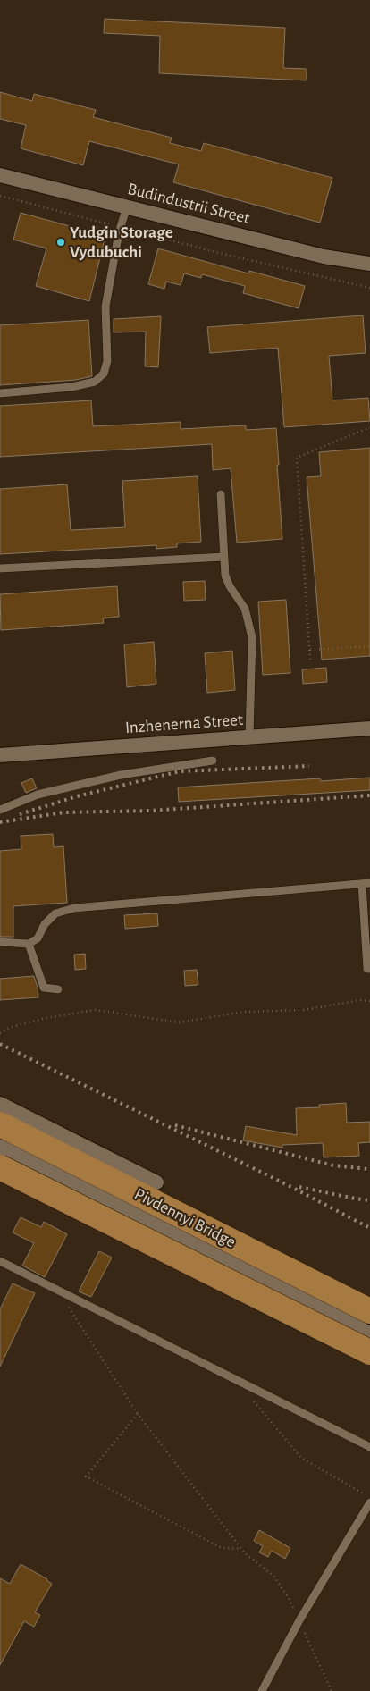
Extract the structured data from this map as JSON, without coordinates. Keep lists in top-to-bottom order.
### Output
{
  "streets": {
    "highway": ["Pivdennyi Bridge"],
    "street": ["Budindustrii Street", "Inzhenerna Street"]
  },
  "places": ["Yudgin Storage Vydubuchi"]
}
